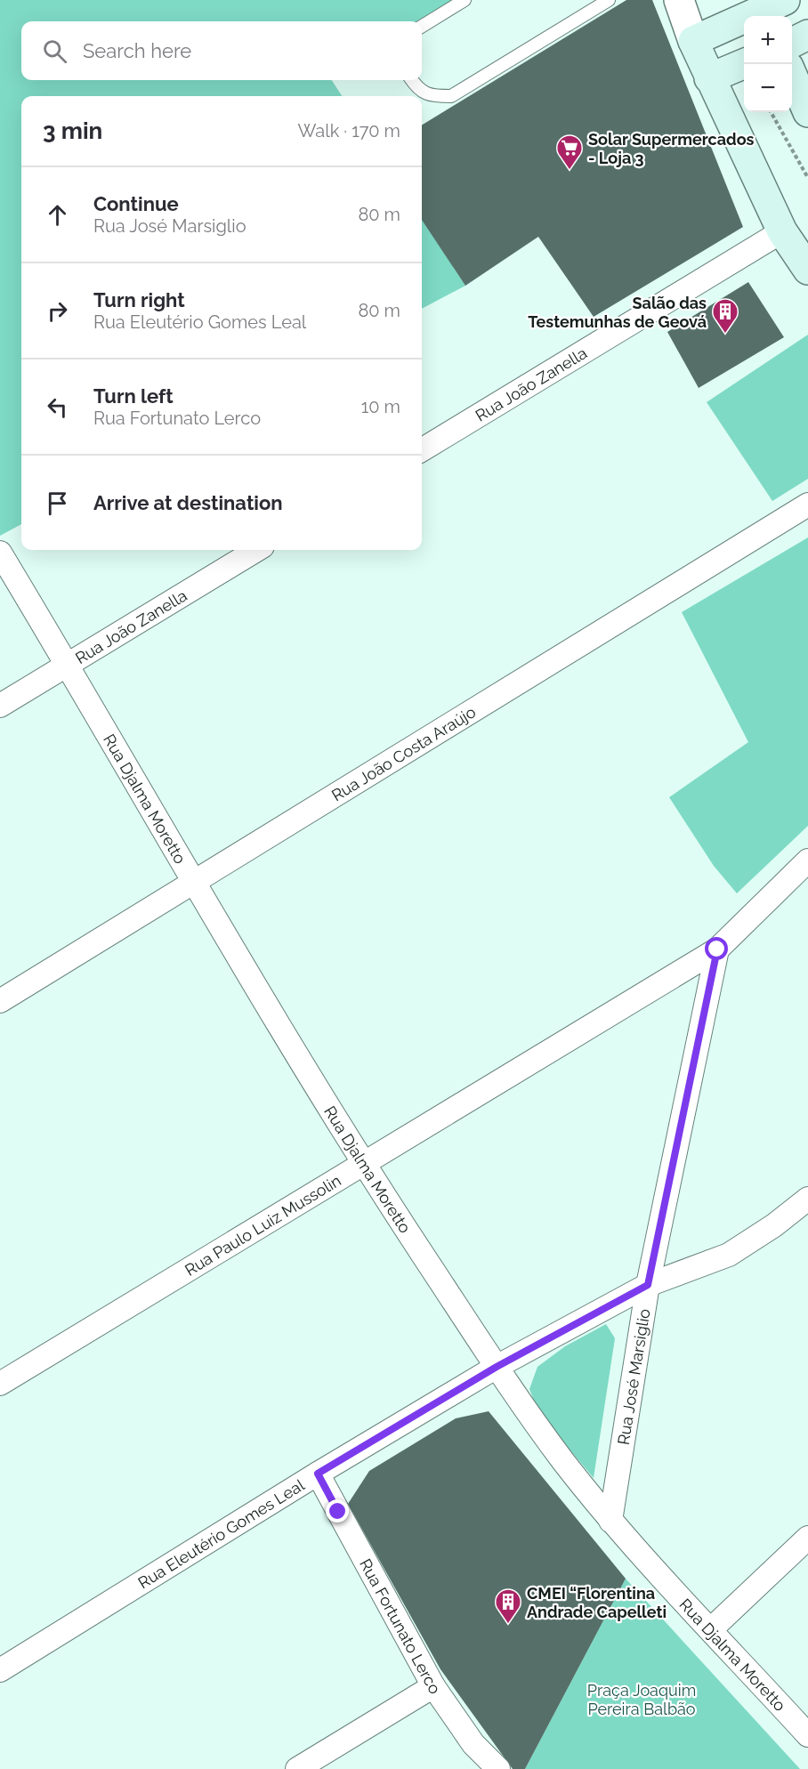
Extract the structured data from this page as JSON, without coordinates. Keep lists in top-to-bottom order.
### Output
{
  "streets": {
    "street": [
      "Rua João Zanella",
      "Rua João Costa Araújo",
      "Rua Djalma Moretto",
      "Rua Paulo Luiz Mussolin",
      "Rua José Marsiglio",
      "Rua Eleutério Gomes Leal",
      "Rua Fortunato Lerco"
    ]
  },
  "crossings": [
    ["Rua João Zanella", "Rua Djalma Moretto"],
    ["Rua João Costa Araújo", "Rua Djalma Moretto"],
    ["Rua Djalma Moretto", "Rua Paulo Luiz Mussolin"],
    ["Rua Djalma Moretto", "Rua José Marsiglio"],
    ["Rua Djalma Moretto", "Rua Eleutério Gomes Leal"],
    ["Rua Paulo Luiz Mussolin", "Rua José Marsiglio"],
    ["Rua José Marsiglio", "Rua Eleutério Gomes Leal"],
    ["Rua Eleutério Gomes Leal", "Rua Fortunato Lerco"]
  ],
  "parks": ["Praça Joaquim Pereira Balbão"],
  "places": {
    "supermarket": ["Solar Supermercados - Loja 3"],
    "building": ["Salão das Testemunhas de Geová", "CMEI “Florentina Andrade Capelleti"]
  },
  "page": {
    "map_buttons": ["+", "−"],
    "search": "Search here",
    "heading": ["3 min", "Walk · 170 m"],
    "list": [
      ["Continue", "Rua José Marsiglio", "80 m"],
      ["Turn right", "Rua Eleutério Gomes Leal", "80 m"],
      ["Turn left", "Rua Fortunato Lerco", "10 m"],
      "Arrive at destination"
    ]
  }
}
